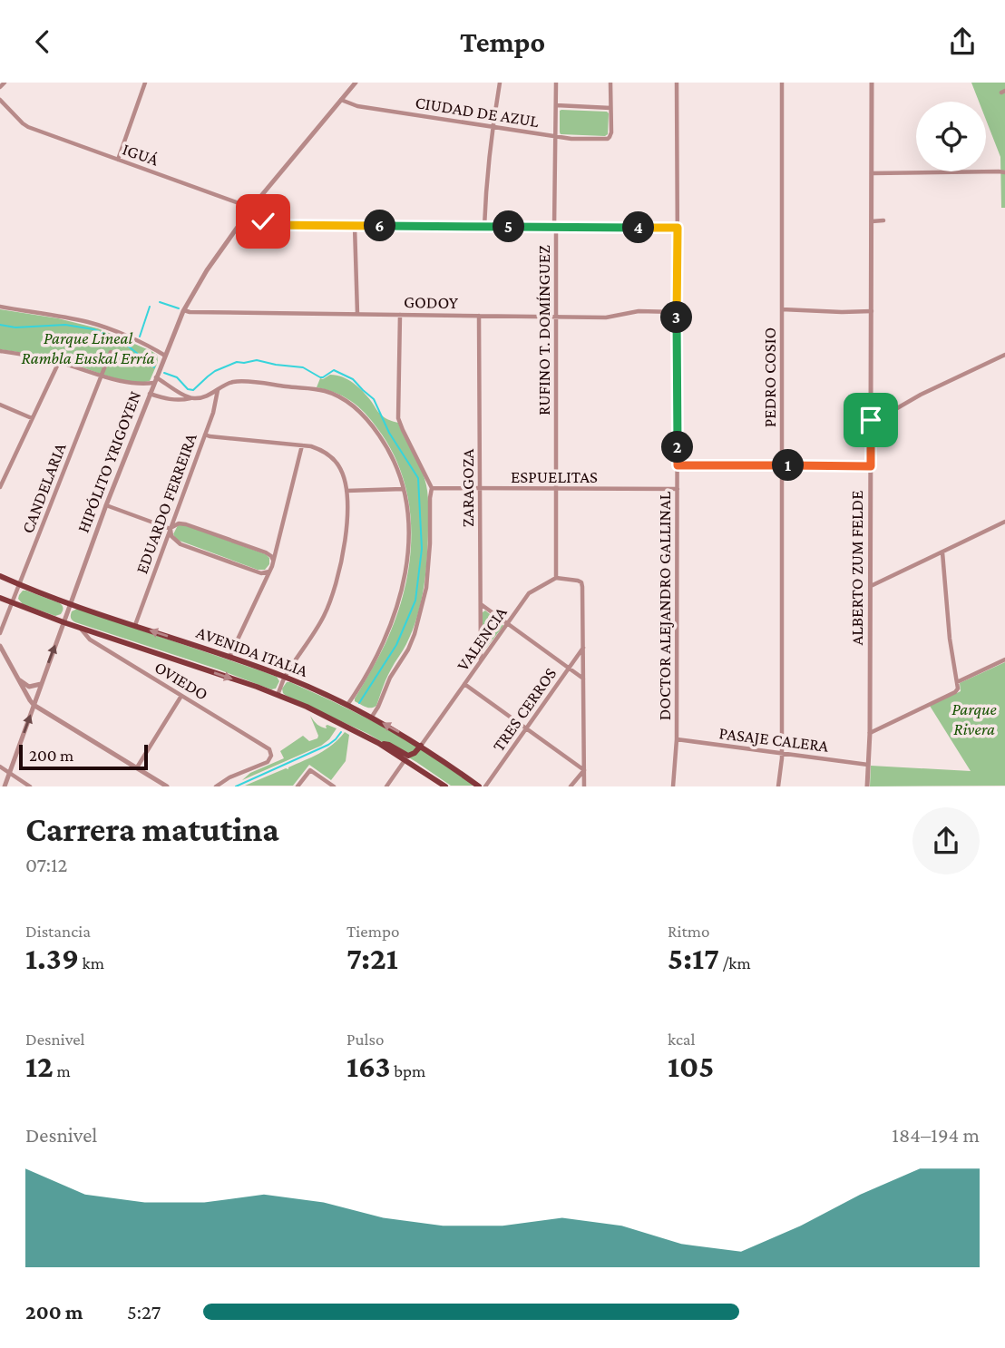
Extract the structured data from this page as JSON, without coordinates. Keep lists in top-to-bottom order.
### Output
{
  "streets": {
    "main road": ["AVENIDA ITALIA"],
    "street": [
      "CIUDAD DE AZUL",
      "IGUÁ",
      "GODOY",
      "RUFINO T. DOMÍNGUEZ",
      "PEDRO COSIO",
      "HIPÓLITO YRIGOYEN",
      "ESPUELITAS",
      "CANDELARIA",
      "ZARAGOZA",
      "EDUARDO FERREIRA",
      "ALBERTO ZUM FELDE",
      "DOCTOR ALEJANDRO GALLINAL",
      "VALENCIA",
      "OVIEDO",
      "TRES CERROS",
      "PASAJE CALERA"
    ]
  },
  "crossings": [
    ["CIUDAD DE AZUL", "RUFINO T. DOMÍNGUEZ"],
    ["CIUDAD DE AZUL", "HIPÓLITO YRIGOYEN"],
    ["IGUÁ", "HIPÓLITO YRIGOYEN"],
    ["GODOY", "RUFINO T. DOMÍNGUEZ"],
    ["GODOY", "HIPÓLITO YRIGOYEN"],
    ["GODOY", "ZARAGOZA"],
    ["GODOY", "DOCTOR ALEJANDRO GALLINAL"],
    ["RUFINO T. DOMÍNGUEZ", "ESPUELITAS"],
    ["RUFINO T. DOMÍNGUEZ", "VALENCIA"],
    ["PEDRO COSIO", "PASAJE CALERA"],
    ["HIPÓLITO YRIGOYEN", "AVENIDA ITALIA"],
    ["ESPUELITAS", "ZARAGOZA"],
    ["ESPUELITAS", "DOCTOR ALEJANDRO GALLINAL"],
    ["CANDELARIA", "AVENIDA ITALIA"],
    ["ZARAGOZA", "VALENCIA"],
    ["EDUARDO FERREIRA", "AVENIDA ITALIA"],
    ["ALBERTO ZUM FELDE", "PASAJE CALERA"],
    ["DOCTOR ALEJANDRO GALLINAL", "PASAJE CALERA"],
    ["VALENCIA", "AVENIDA ITALIA"],
    ["AVENIDA ITALIA", "OVIEDO"]
  ],
  "parks": ["Parque Lineal Rambla Euskal Erría", "Parque Rivera"],
  "scale_bar": "200 m",
  "page": {
    "header": "Tempo",
    "pins": [
      "6",
      "5",
      "4",
      "3",
      "2",
      "1"
    ],
    "scale": "200 m",
    "heading": ["Carrera matutina", "07:12"],
    "stats": [
      ["Distancia", "1.39 km"],
      ["Tiempo", "7:21"],
      ["Ritmo", "5:17 /km"],
      ["Desnivel", "12 m"],
      ["Pulso", "163 bpm"],
      ["kcal", "105"]
    ],
    "chart": ["Desnivel", "184–194 m"],
    "list": [
      {
        "name": "200 m",
        "note": "5:27"
      }
    ]
  }
}
